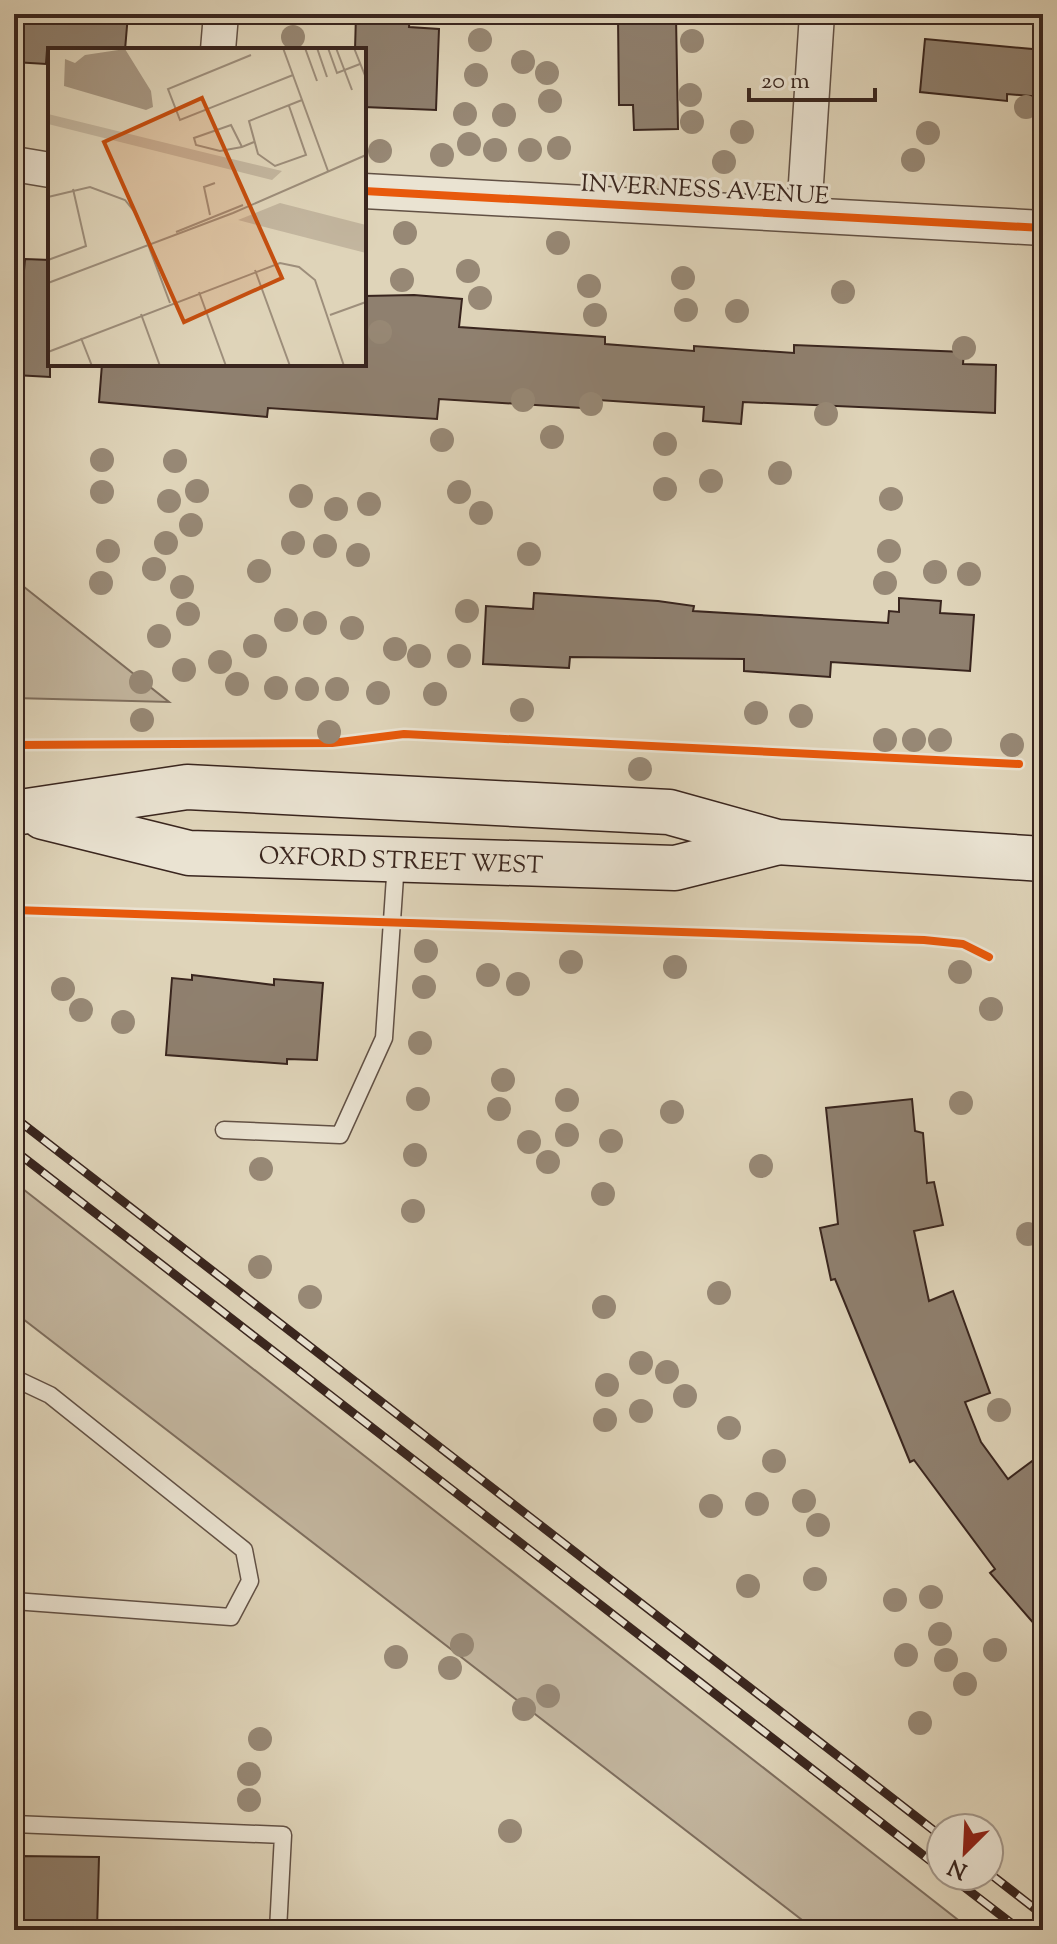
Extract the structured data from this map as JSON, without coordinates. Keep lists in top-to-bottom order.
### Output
{
  "streets": {
    "main road": ["OXFORD STREET WEST"],
    "street": ["INVERNESS AVENUE"]
  },
  "scale_bar": "20 m",
  "north": "bottom left"
}
